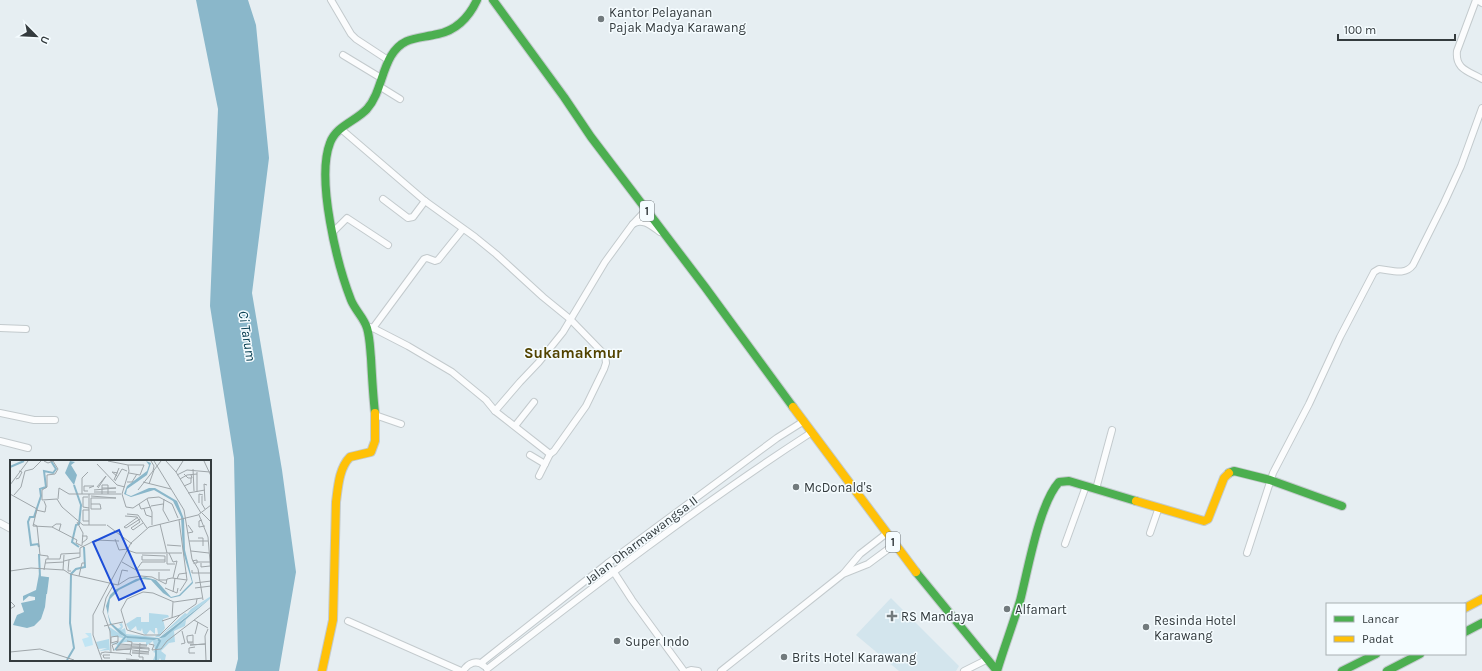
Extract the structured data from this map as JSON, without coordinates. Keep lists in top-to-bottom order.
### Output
{
  "streets": {
    "street": ["1", "Jalan Dharmawangsa II"]
  },
  "crossings": [
    ["1", "Jalan Dharmawangsa II"]
  ],
  "districts": ["Sukamakmur"],
  "water": ["Ci Tarum"],
  "places": {
    "other": [
      "Kantor Pelayanan Pajak Madya Karawang",
      "McDonald's",
      "Alfamart",
      "Resinda Hotel Karawang",
      "Super Indo",
      "Brits Hotel Karawang"
    ],
    "health": ["RS Mandaya"]
  },
  "legend": ["Lancar", "Padat"],
  "scale_bar": "100 m",
  "north": "bottom right"
}
